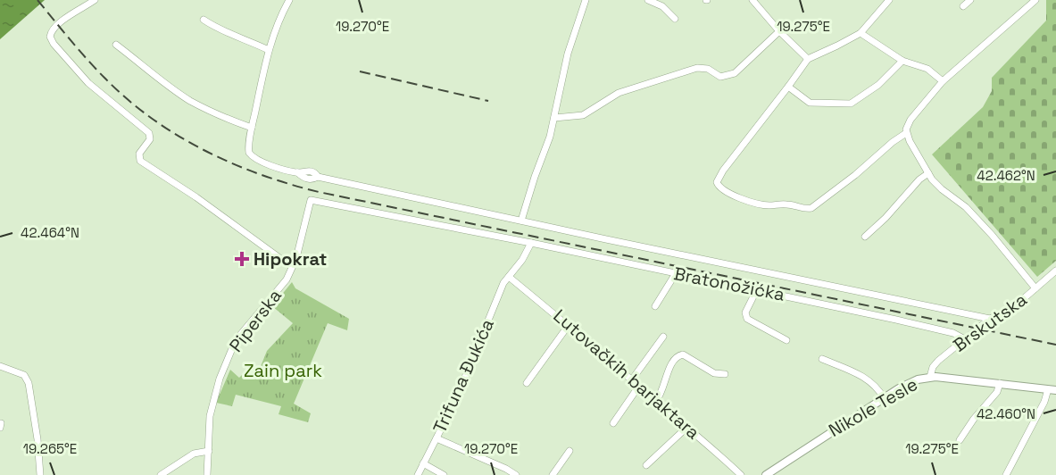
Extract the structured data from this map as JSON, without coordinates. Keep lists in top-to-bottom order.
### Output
{
  "streets": {
    "street": [
      "Bratonožićka",
      "Piperska",
      "Brskutska",
      "Lutovačkih barjaktara",
      "Trifuna Đukića",
      "Nikole Tesle"
    ]
  },
  "crossings": [
    ["Bratonožićka", "Piperska"],
    ["Bratonožićka", "Brskutska"],
    ["Brskutska", "Nikole Tesle"],
    ["Lutovačkih barjaktara", "Trifuna Đukića"]
  ],
  "parks": ["Zain park"],
  "places": {
    "health": ["Hipokrat"]
  },
  "coordinates": [
    "19.270°E",
    "19.275°E",
    "42.462°N",
    "42.464°N",
    "42.460°N",
    "19.265°E"
  ]
}
